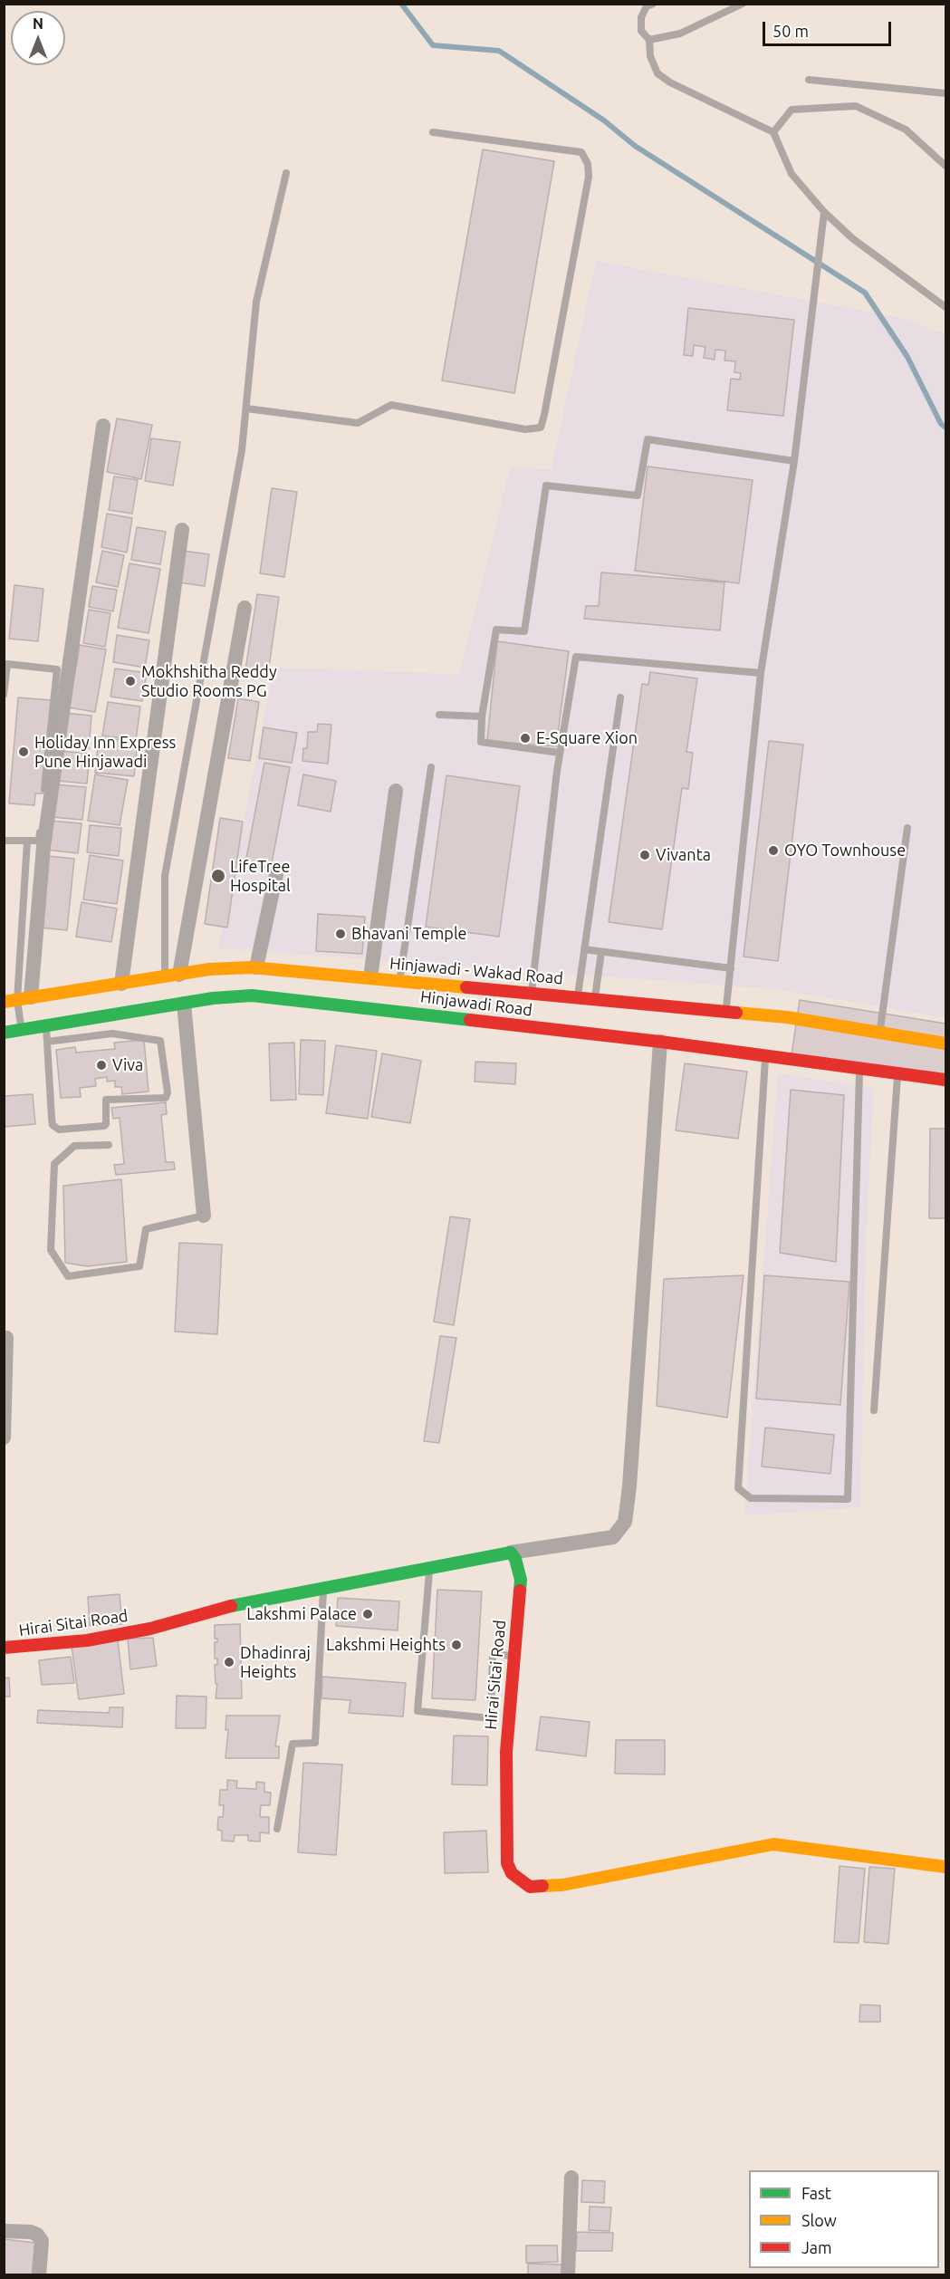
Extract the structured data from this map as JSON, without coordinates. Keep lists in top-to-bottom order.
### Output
{
  "streets": {
    "main road": ["Hinjawadi - Wakad Road", "Hinjawadi Road", "Hirai Sitai Road"]
  },
  "places": [
    "Mokhshitha Reddy Studio Rooms PG",
    "E-Square Xion",
    "Holiday Inn Express Pune Hinjawadi",
    "OYO Townhouse",
    "Vivanta",
    "LifeTree Hospital",
    "Bhavani Temple",
    "Viva",
    "Lakshmi Palace",
    "Lakshmi Heights",
    "Dhadinraj Heights"
  ],
  "legend": ["Fast", "Slow", "Jam"],
  "scale_bar": "50 m",
  "north": "top"
}
